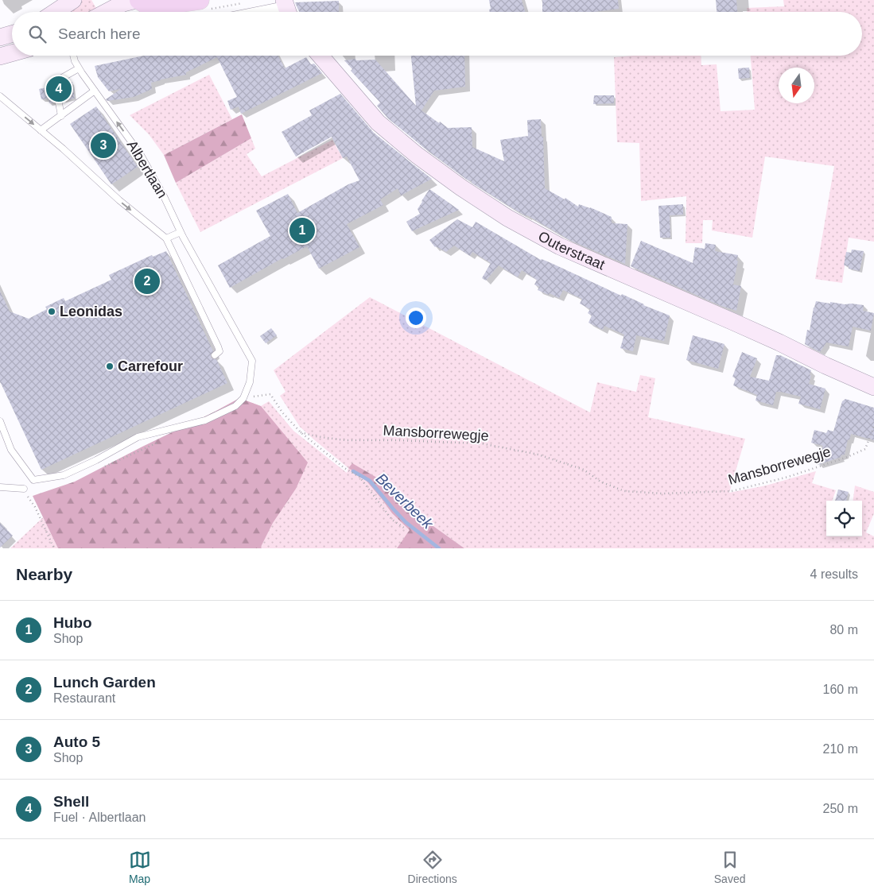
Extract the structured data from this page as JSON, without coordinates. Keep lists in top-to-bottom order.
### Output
{
  "streets": {
    "street": ["Outerstraat"],
    "lane": ["Albertlaan"],
    "path": ["Mansborrewegje"]
  },
  "water": ["Beverbeek"],
  "places": ["Leonidas", "Carrefour"],
  "north": "bottom",
  "page": {
    "search": "Search here",
    "pins": [
      "4",
      "3",
      "1",
      "2"
    ],
    "heading": ["Nearby", "4 results"],
    "list": [
      {
        "mark": "1",
        "name": "Hubo",
        "note": "Shop",
        "value": "80 m"
      },
      {
        "mark": "2",
        "name": "Lunch Garden",
        "note": "Restaurant",
        "value": "160 m"
      },
      {
        "mark": "3",
        "name": "Auto 5",
        "note": "Shop",
        "value": "210 m"
      },
      {
        "mark": "4",
        "name": "Shell",
        "note": "Fuel · Albertlaan",
        "value": "250 m"
      }
    ],
    "nav": ["Map", "Directions", "Saved"]
  }
}
